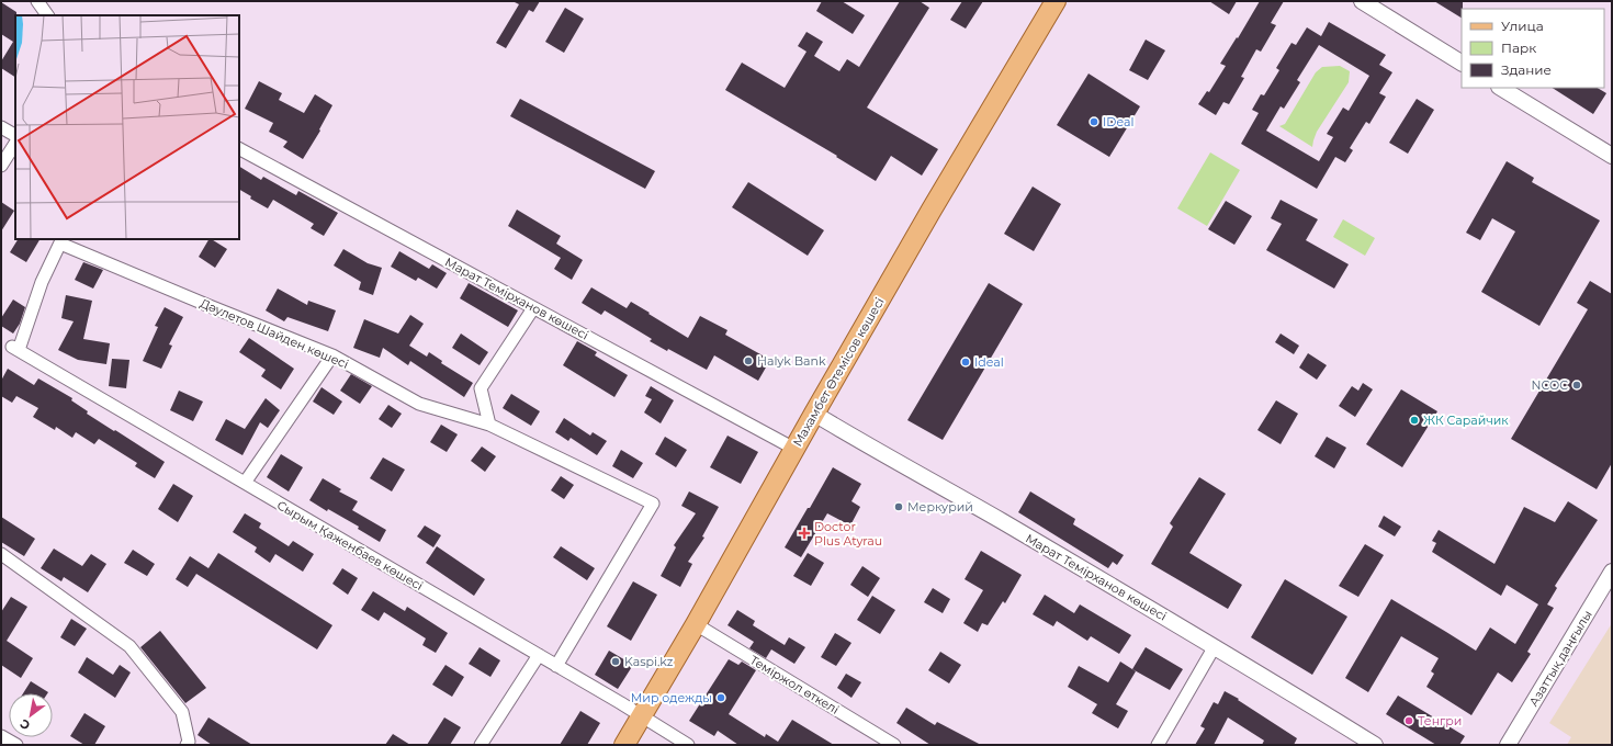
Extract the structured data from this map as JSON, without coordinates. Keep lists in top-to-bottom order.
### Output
{
  "streets": {
    "main road": ["Махамбет Өтемісов көшесі"],
    "street": [
      "Марат Темірханов көшесі",
      "Дәулетов Шайден көшесі",
      "Сырым Қаженбаев көшесі",
      "Азаттық даңғылы",
      "Теміржол өткелі"
    ]
  },
  "crossings": [
    ["Марат Темірханов көшесі", "Махамбет Өтемісов көшесі"],
    ["Дәулетов Шайден көшесі", "Сырым Қаженбаев көшесі"],
    ["Махамбет Өтемісов көшесі", "Сырым Қаженбаев көшесі"],
    ["Махамбет Өтемісов көшесі", "Теміржол өткелі"]
  ],
  "places": {
    "other": [
      "IDeal",
      "Halyk Bank",
      "Ideal",
      "NCOC",
      "ЖК Сарайчик",
      "Меркурий",
      "Kaspi.kz",
      "Мир одежды",
      "Тенгри"
    ],
    "health": ["Doctor Plus Atyrau"]
  },
  "legend": ["Улица", "Парк", "Здание"],
  "north": "bottom left"
}
